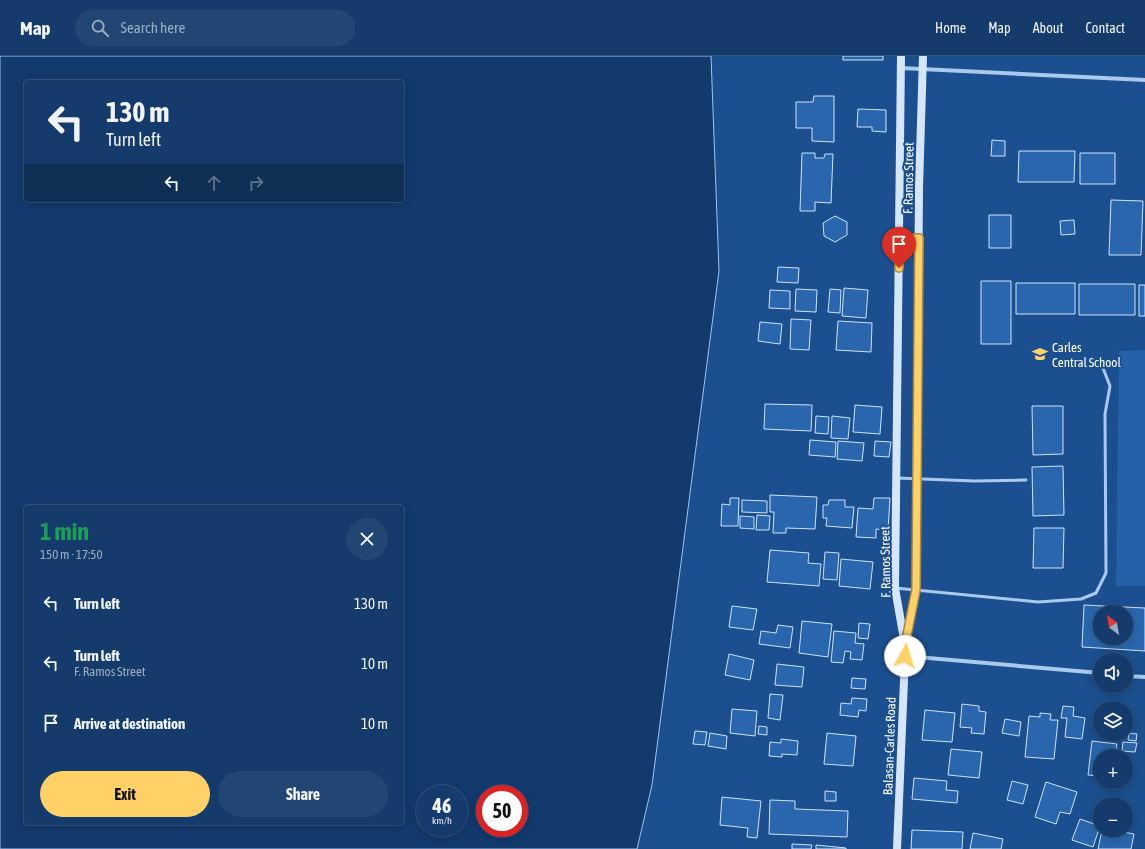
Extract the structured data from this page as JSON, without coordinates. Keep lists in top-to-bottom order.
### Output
{
  "streets": {
    "main road": ["F. Ramos Street", "Balasan-Carles Road"]
  },
  "crossings": [
    ["F. Ramos Street", "Balasan-Carles Road"]
  ],
  "places": {
    "school or university": ["Carles Central School"]
  },
  "north": "top left",
  "page": {
    "header": "Map",
    "search": "Search here",
    "nav": [
      "Home",
      "Map",
      "About",
      "Contact"
    ],
    "turn": ["130 m", "Turn left"],
    "heading": ["1 min", "150 m · 17:50"],
    "list": [
      {
        "name": "Turn left",
        "value": "130 m"
      },
      {
        "name": "Turn left",
        "note": "F. Ramos Street",
        "value": "10 m"
      },
      {
        "name": "Arrive at destination",
        "value": "10 m"
      }
    ],
    "map_buttons": ["+", "−"],
    "buttons": ["Exit", "Share"],
    "speed": "46 km/h",
    "limit": "50"
  }
}
